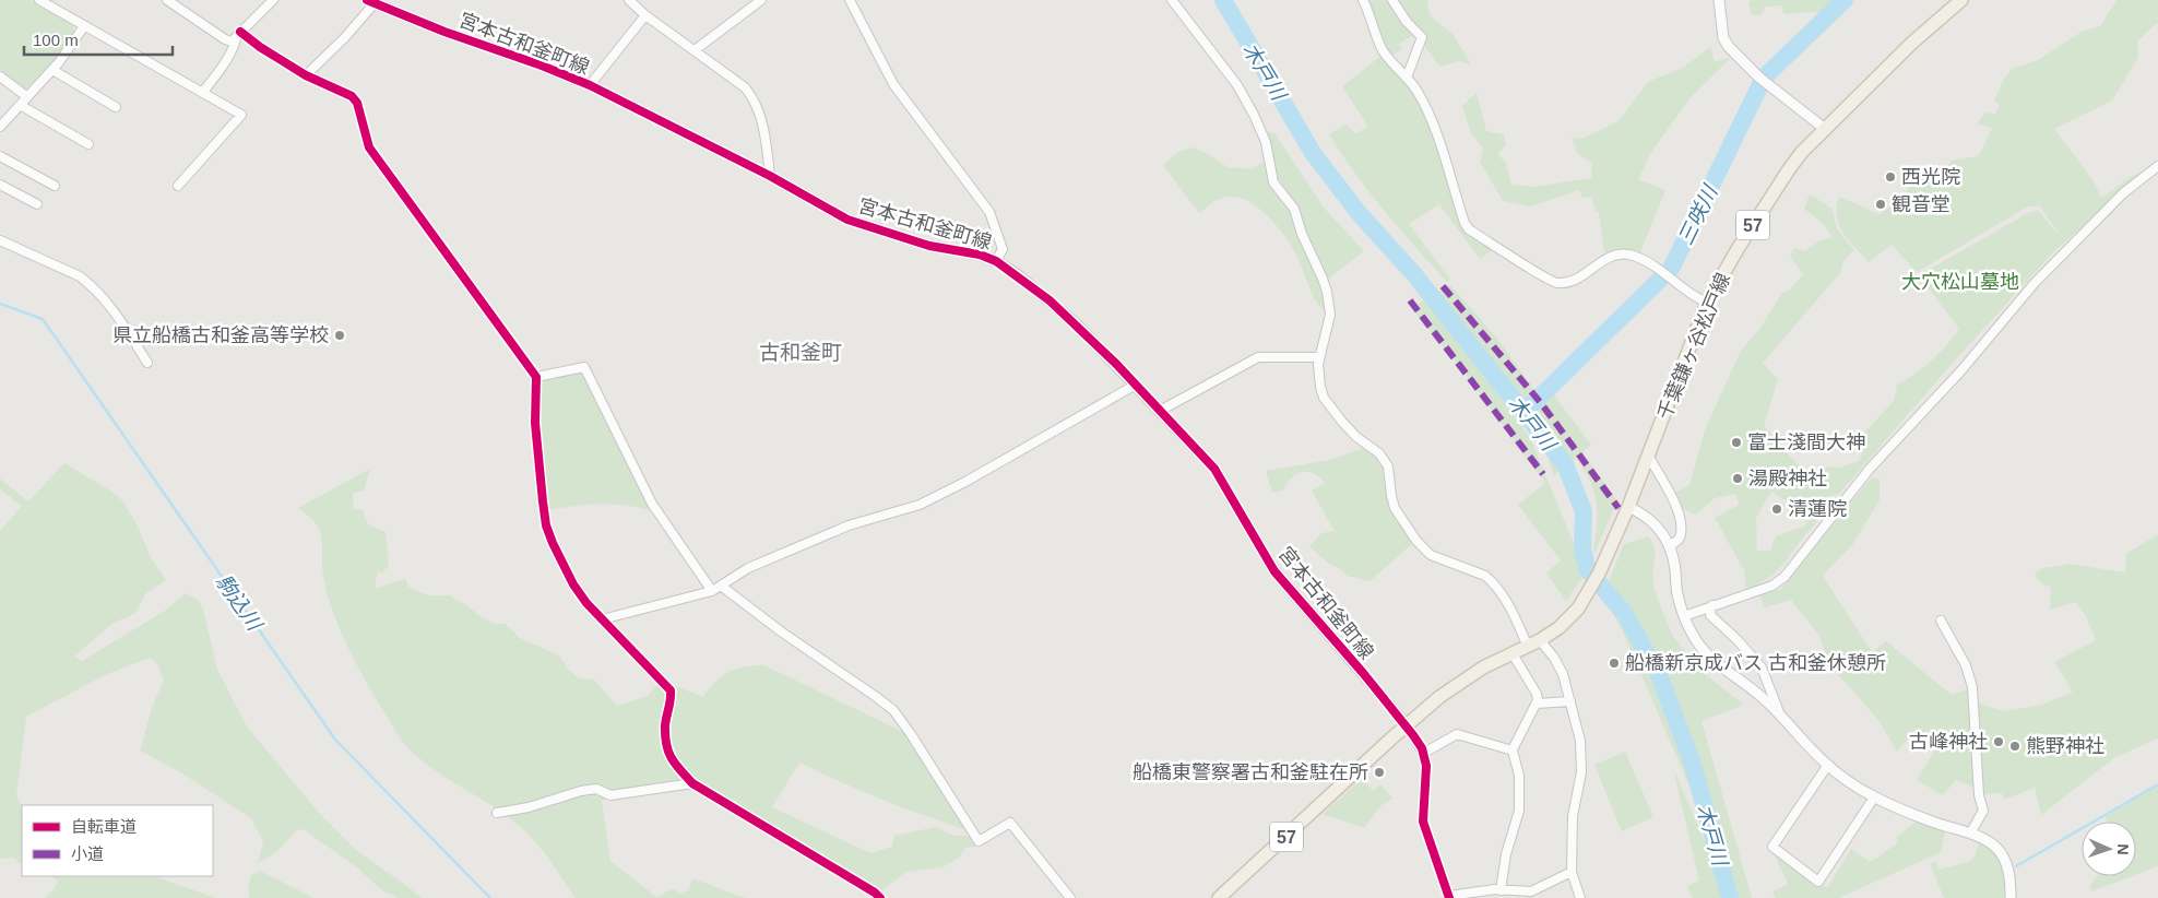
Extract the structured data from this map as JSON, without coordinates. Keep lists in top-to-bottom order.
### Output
{
  "streets": {
    "main road": ["57", "千葉鎌ヶ谷松戸線"],
    "street": ["宮本古和釜町線"]
  },
  "crossings": [
    ["宮本古和釜町線", "57"],
    ["57", "千葉鎌ヶ谷松戸線"]
  ],
  "districts": ["古和釜町"],
  "water": ["木戸川", "三咲川", "駒込川"],
  "parks": ["大穴松山墓地"],
  "places": [
    "西光院",
    "観音堂",
    "県立船橋古和釜高等学校",
    "富士淺間大神",
    "湯殿神社",
    "清蓮院",
    "船橋新京成バス 古和釜休憩所",
    "古峰神社",
    "熊野神社",
    "船橋東警察署古和釜駐在所"
  ],
  "legend": ["自転車道", "小道"],
  "scale_bar": "100 m",
  "north": "right"
}
